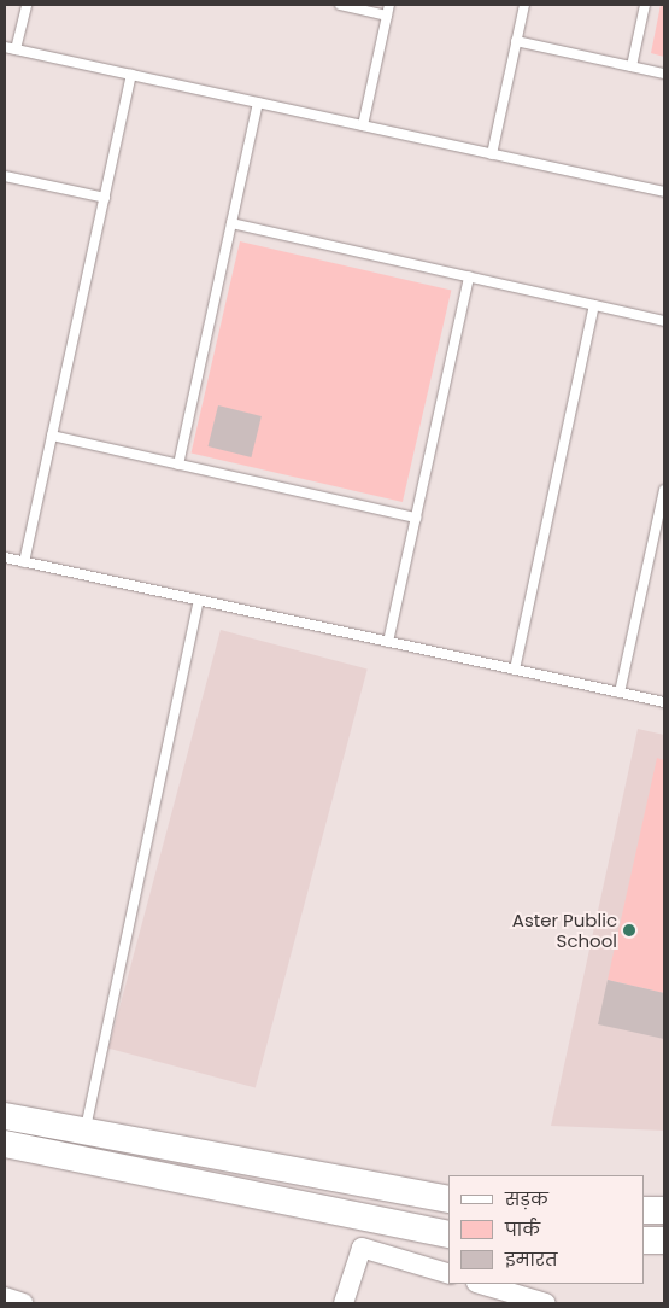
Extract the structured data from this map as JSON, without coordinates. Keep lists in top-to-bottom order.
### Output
{
  "places": ["Aster Public School"],
  "legend": ["सड़क", "पार्क", "इमारत"]
}
